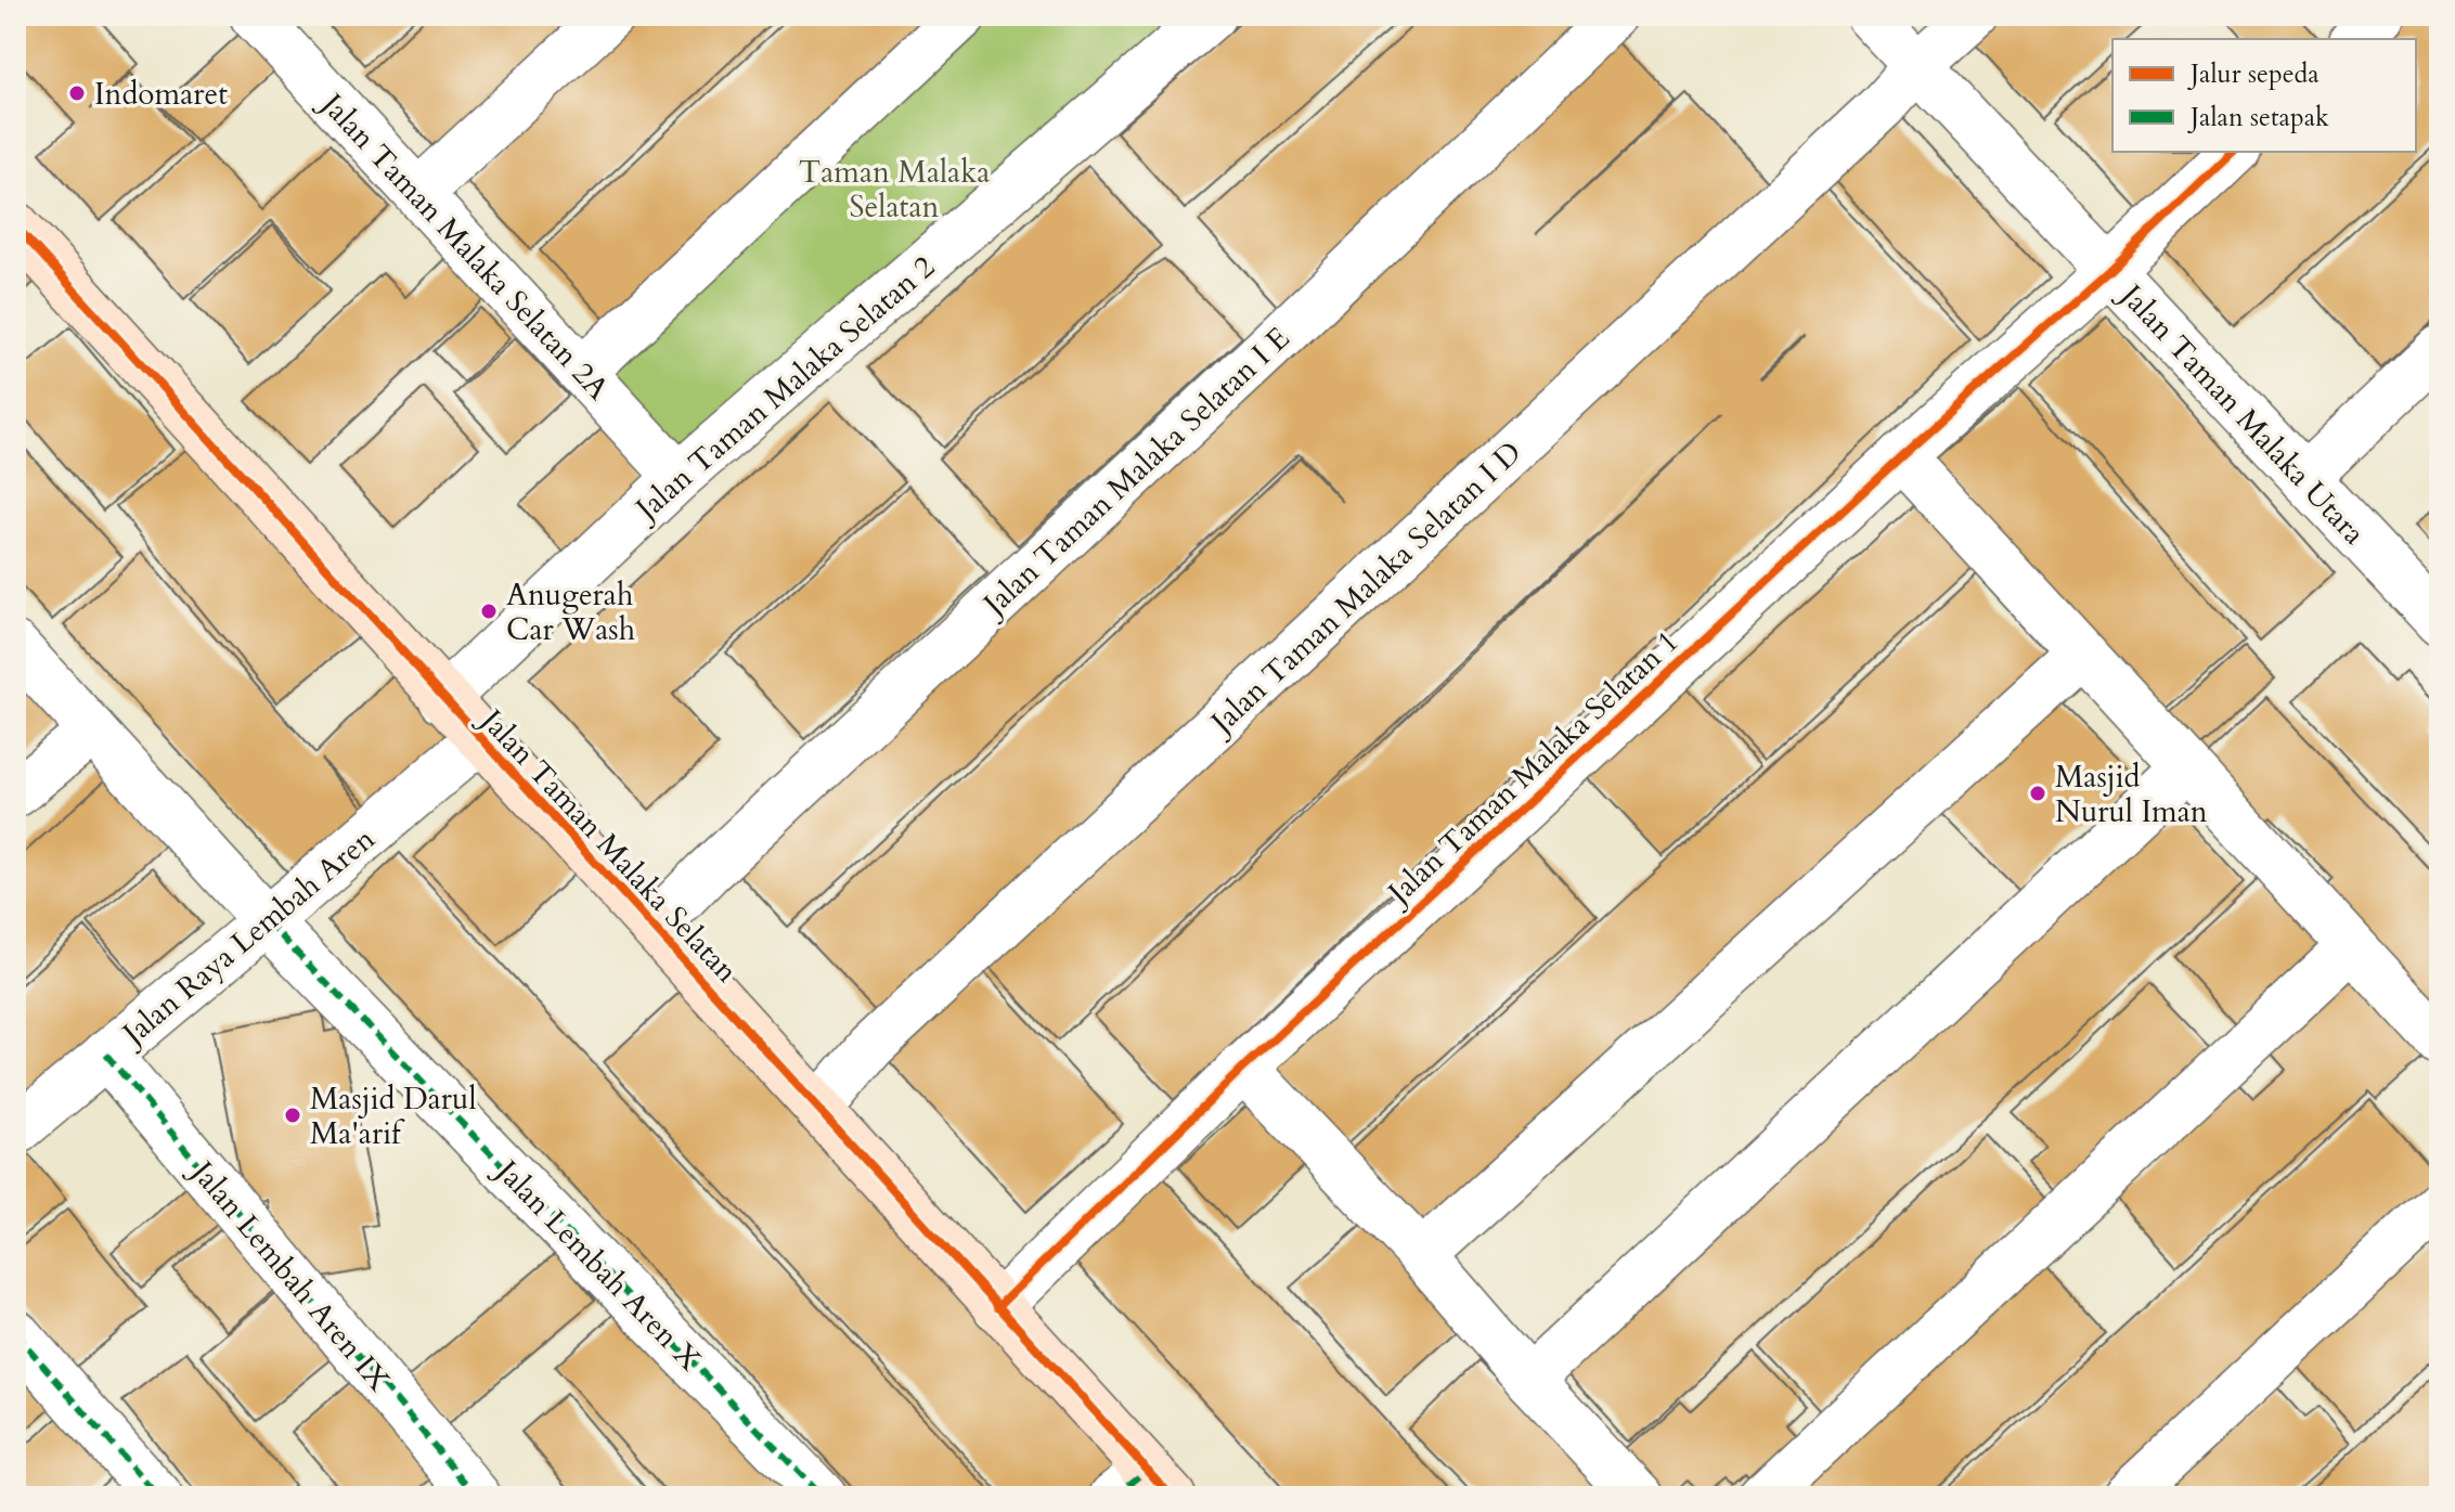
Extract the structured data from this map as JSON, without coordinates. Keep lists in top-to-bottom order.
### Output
{
  "streets": {
    "street": [
      "Jalan Taman Malaka Selatan 2A",
      "Jalan Taman Malaka Selatan 2",
      "Jalan Taman Malaka Utara",
      "Jalan Taman Malaka Selatan I E",
      "Jalan Taman Malaka Selatan I D",
      "Jalan Taman Malaka Selatan 1",
      "Jalan Taman Malaka Selatan",
      "Jalan Raya Lembah Aren",
      "Jalan Lembah Aren X",
      "Jalan Lembah Aren IX"
    ]
  },
  "crossings": [
    ["Jalan Taman Malaka Selatan 2A", "Jalan Taman Malaka Selatan 2"],
    ["Jalan Taman Malaka Selatan 2", "Jalan Taman Malaka Selatan"],
    ["Jalan Taman Malaka Utara", "Jalan Taman Malaka Selatan I D"],
    ["Jalan Taman Malaka Utara", "Jalan Taman Malaka Selatan 1"],
    ["Jalan Taman Malaka Selatan I E", "Jalan Taman Malaka Selatan"],
    ["Jalan Taman Malaka Selatan I D", "Jalan Taman Malaka Selatan"],
    ["Jalan Taman Malaka Selatan 1", "Jalan Taman Malaka Selatan"],
    ["Jalan Taman Malaka Selatan", "Jalan Raya Lembah Aren"],
    ["Jalan Raya Lembah Aren", "Jalan Lembah Aren X"],
    ["Jalan Raya Lembah Aren", "Jalan Lembah Aren IX"]
  ],
  "parks": ["Taman Malaka Selatan"],
  "places": [
    "Indomaret",
    "Anugerah Car Wash",
    "Masjid Nurul Iman",
    "Masjid Darul Ma'arif"
  ],
  "legend": ["Jalur sepeda", "Jalan setapak"]
}
